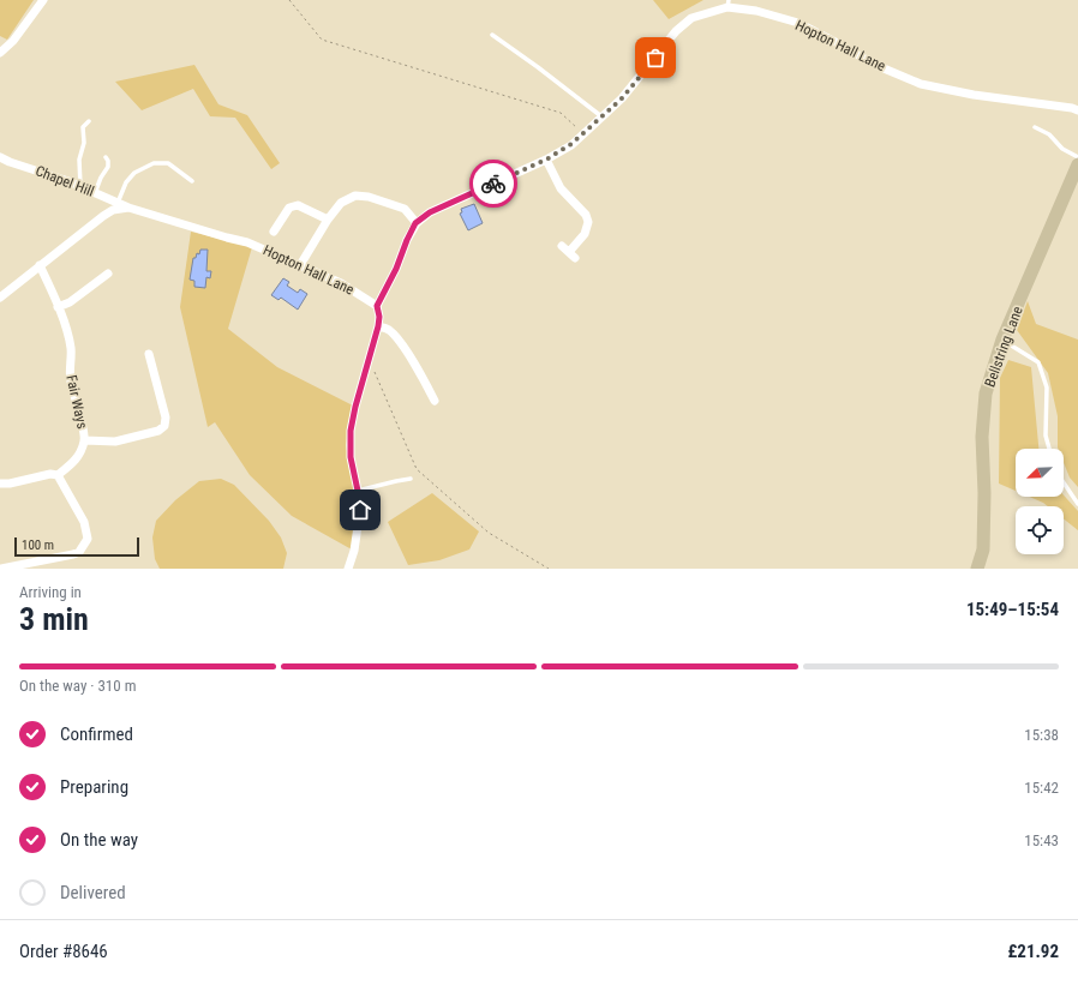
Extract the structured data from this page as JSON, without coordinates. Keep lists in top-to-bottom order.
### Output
{
  "streets": {
    "main road": ["Bellstring Lane"],
    "street": ["Hopton Hall Lane", "Chapel Hill", "Fair Ways"]
  },
  "crossings": [
    ["Hopton Hall Lane", "Chapel Hill"]
  ],
  "scale_bar": "100 m",
  "north": "bottom left",
  "page": {
    "scale": "100 m",
    "heading": ["3 min", "Arriving in", "15:49–15:54"],
    "panel": ["Order #8646", "£21.92"],
    "bar": "On the way · 310 m",
    "list": [
      ["Confirmed", "15:38"],
      ["Preparing", "15:42"],
      ["On the way", "15:43"],
      "Delivered"
    ]
  }
}
